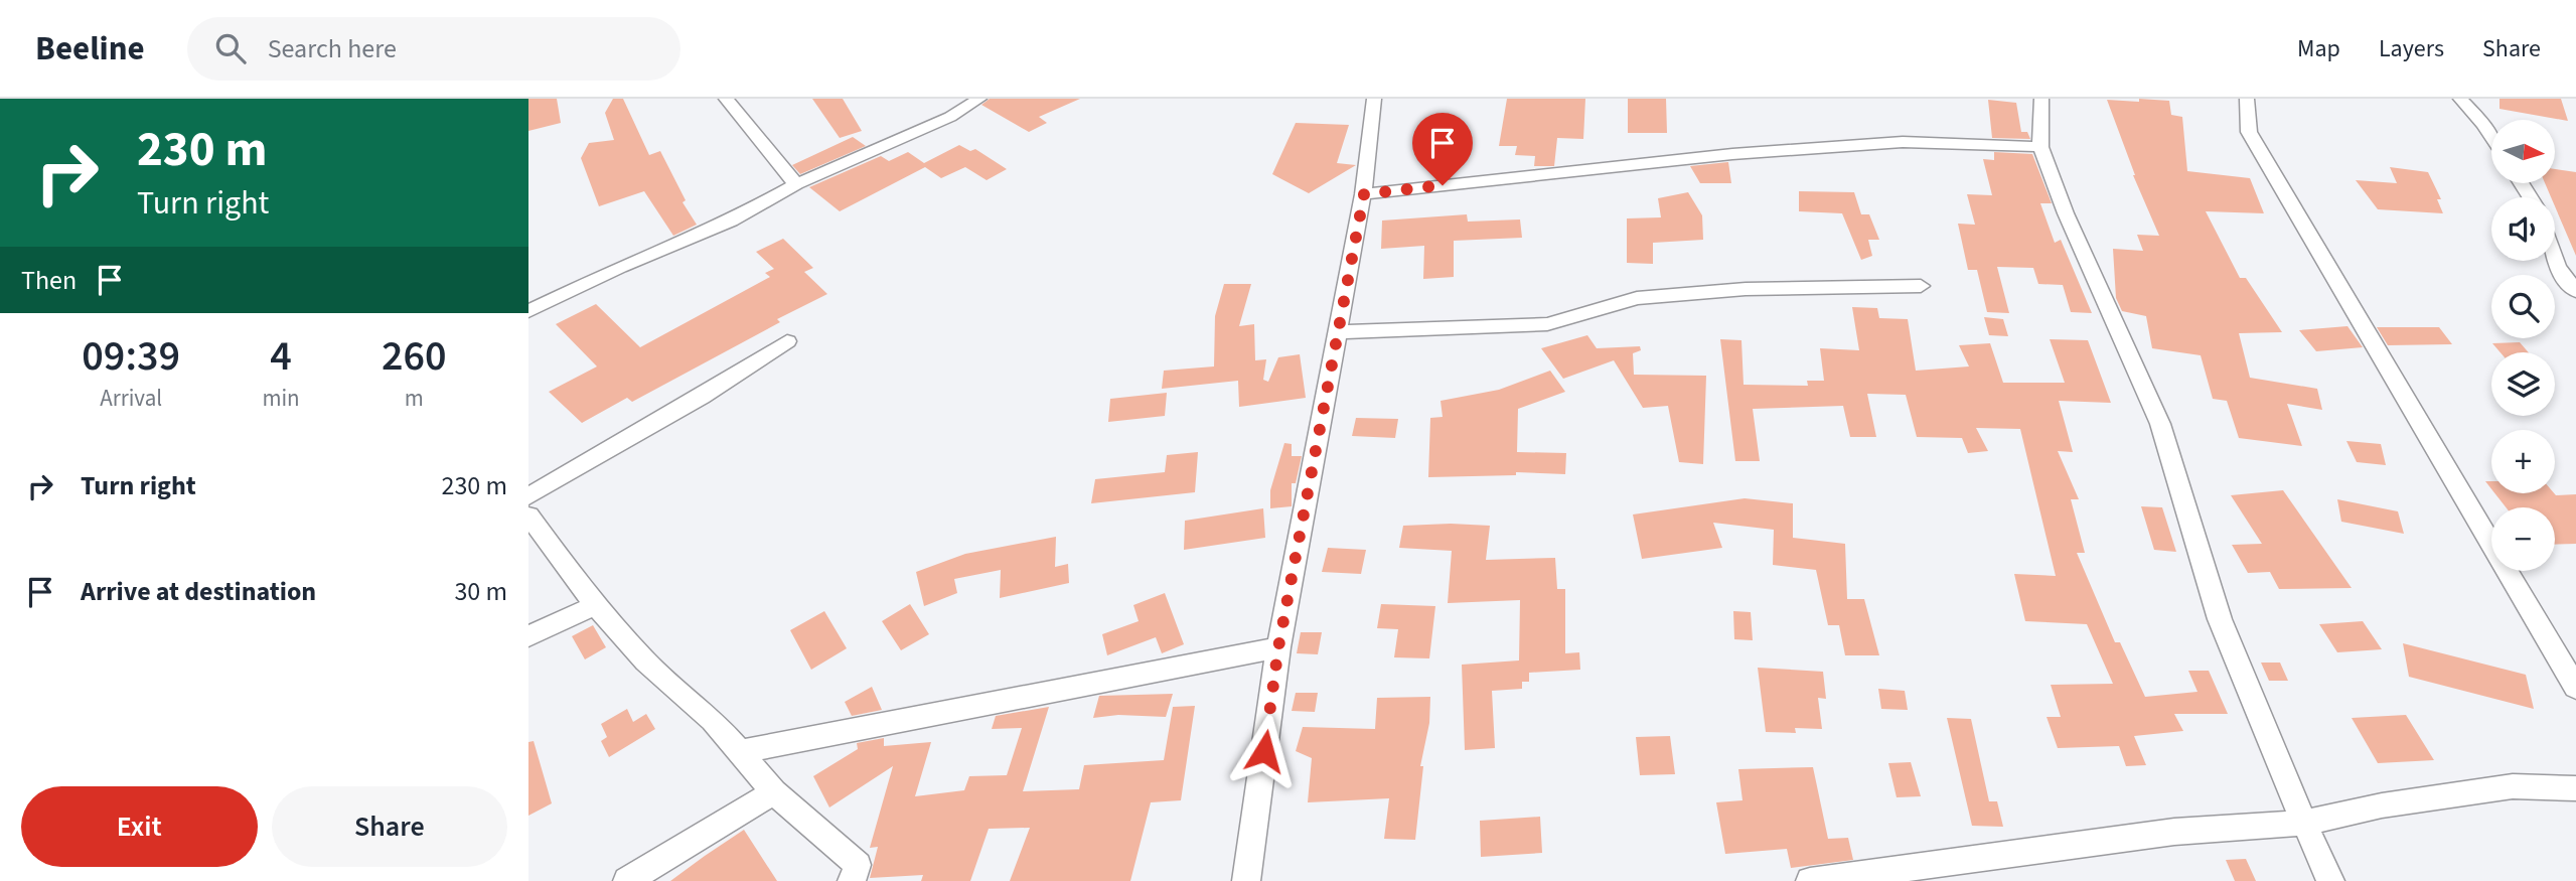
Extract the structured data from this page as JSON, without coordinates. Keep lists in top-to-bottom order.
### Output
{
  "north": "right",
  "page": {
    "header": "Beeline",
    "search": "Search here",
    "nav": ["Map", "Layers", "Share"],
    "turn": ["230 m", "Turn right"],
    "map_buttons": ["+", "−"],
    "then": "Then",
    "eta": [
      "09:39",
      "Arrival",
      "4",
      "min",
      "260",
      "m"
    ],
    "list": [
      {
        "name": "Turn right",
        "value": "230 m"
      },
      {
        "name": "Arrive at destination",
        "value": "30 m"
      }
    ],
    "buttons": ["Exit", "Share"]
  }
}
